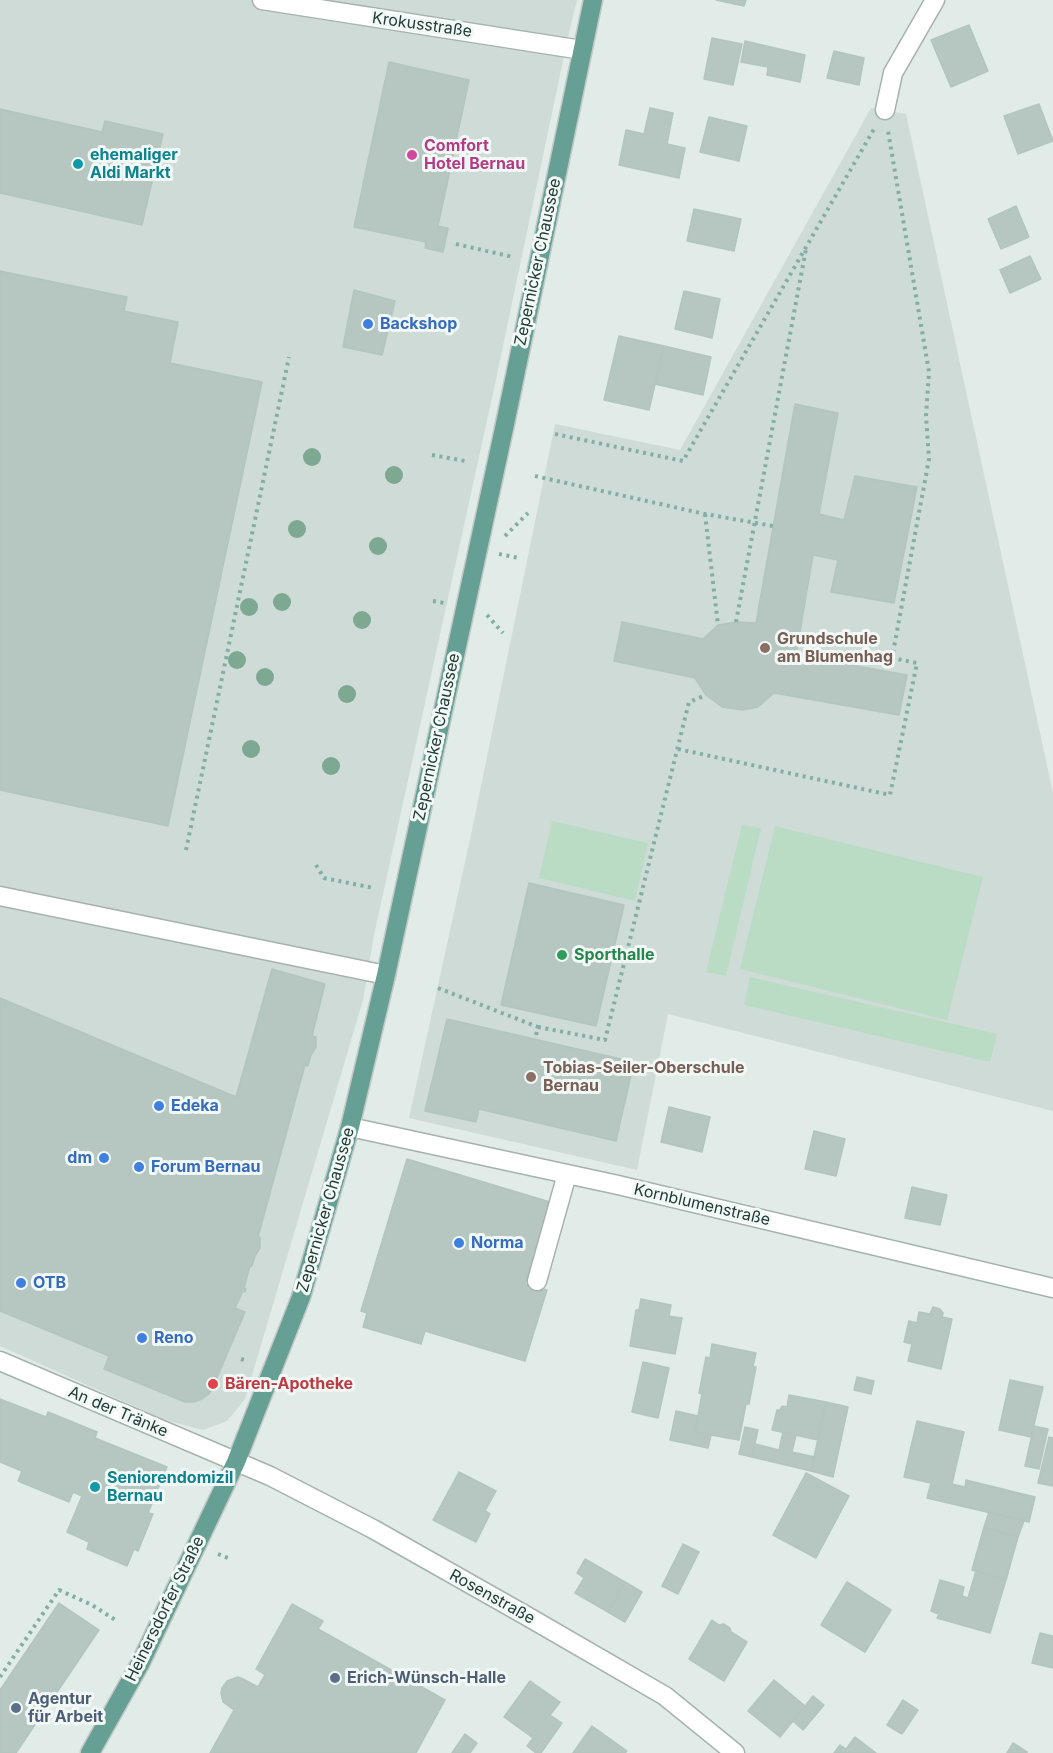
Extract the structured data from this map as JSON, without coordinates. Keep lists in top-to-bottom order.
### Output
{
  "streets": {
    "main road": ["Zepernicker Chaussee", "Heinersdorfer Straße"],
    "street": [
      "Krokusstraße",
      "Kornblumenstraße",
      "An der Tränke",
      "Rosenstraße"
    ]
  },
  "crossings": [
    ["Krokusstraße", "Zepernicker Chaussee"],
    ["Zepernicker Chaussee", "Kornblumenstraße"],
    ["Zepernicker Chaussee", "An der Tränke"],
    ["Zepernicker Chaussee", "Rosenstraße"],
    ["Zepernicker Chaussee", "Heinersdorfer Straße"],
    ["An der Tränke", "Rosenstraße"],
    ["An der Tränke", "Heinersdorfer Straße"],
    ["Rosenstraße", "Heinersdorfer Straße"]
  ],
  "places": [
    "Comfort Hotel Bernau",
    "ehemaliger Aldi Markt",
    "Backshop",
    "Grundschule am Blumenhag",
    "Sporthalle",
    "Tobias-Seiler-Oberschule Bernau",
    "Edeka",
    "dm",
    "Forum Bernau",
    "Norma",
    "OTB",
    "Reno",
    "Bären-Apotheke",
    "Seniorendomizil Bernau",
    "Erich-Wünsch-Halle",
    "Agentur für Arbeit"
  ]
}
